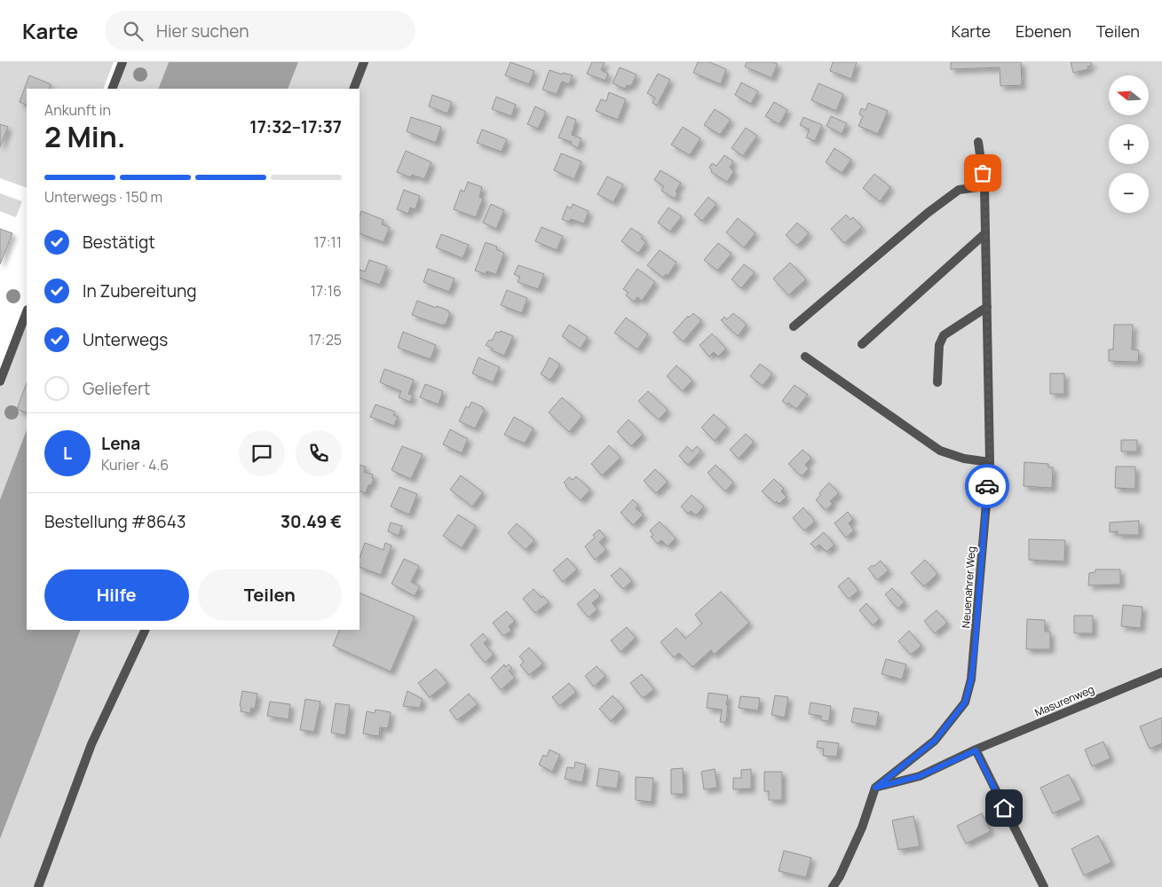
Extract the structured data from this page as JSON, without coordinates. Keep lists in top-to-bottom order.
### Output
{
  "streets": {
    "street": ["Neuenahrer Weg", "Masurenweg"]
  },
  "crossings": [
    ["Neuenahrer Weg", "Masurenweg"]
  ],
  "north": "left",
  "page": {
    "header": "Karte",
    "search": "Hier suchen",
    "nav": ["Karte", "Ebenen", "Teilen"],
    "map_buttons": ["+", "−"],
    "heading": ["2 Min.", "Ankunft in", "17:32–17:37"],
    "panel": [
      "Lena",
      "Kurier · 4.6",
      "Bestellung #8643",
      "30.49 €"
    ],
    "bar": "Unterwegs · 150 m",
    "list": [
      ["Bestätigt", "17:11"],
      ["In Zubereitung", "17:16"],
      ["Unterwegs", "17:25"],
      "Geliefert"
    ],
    "round": "L",
    "buttons": ["Hilfe", "Teilen"]
  }
}
